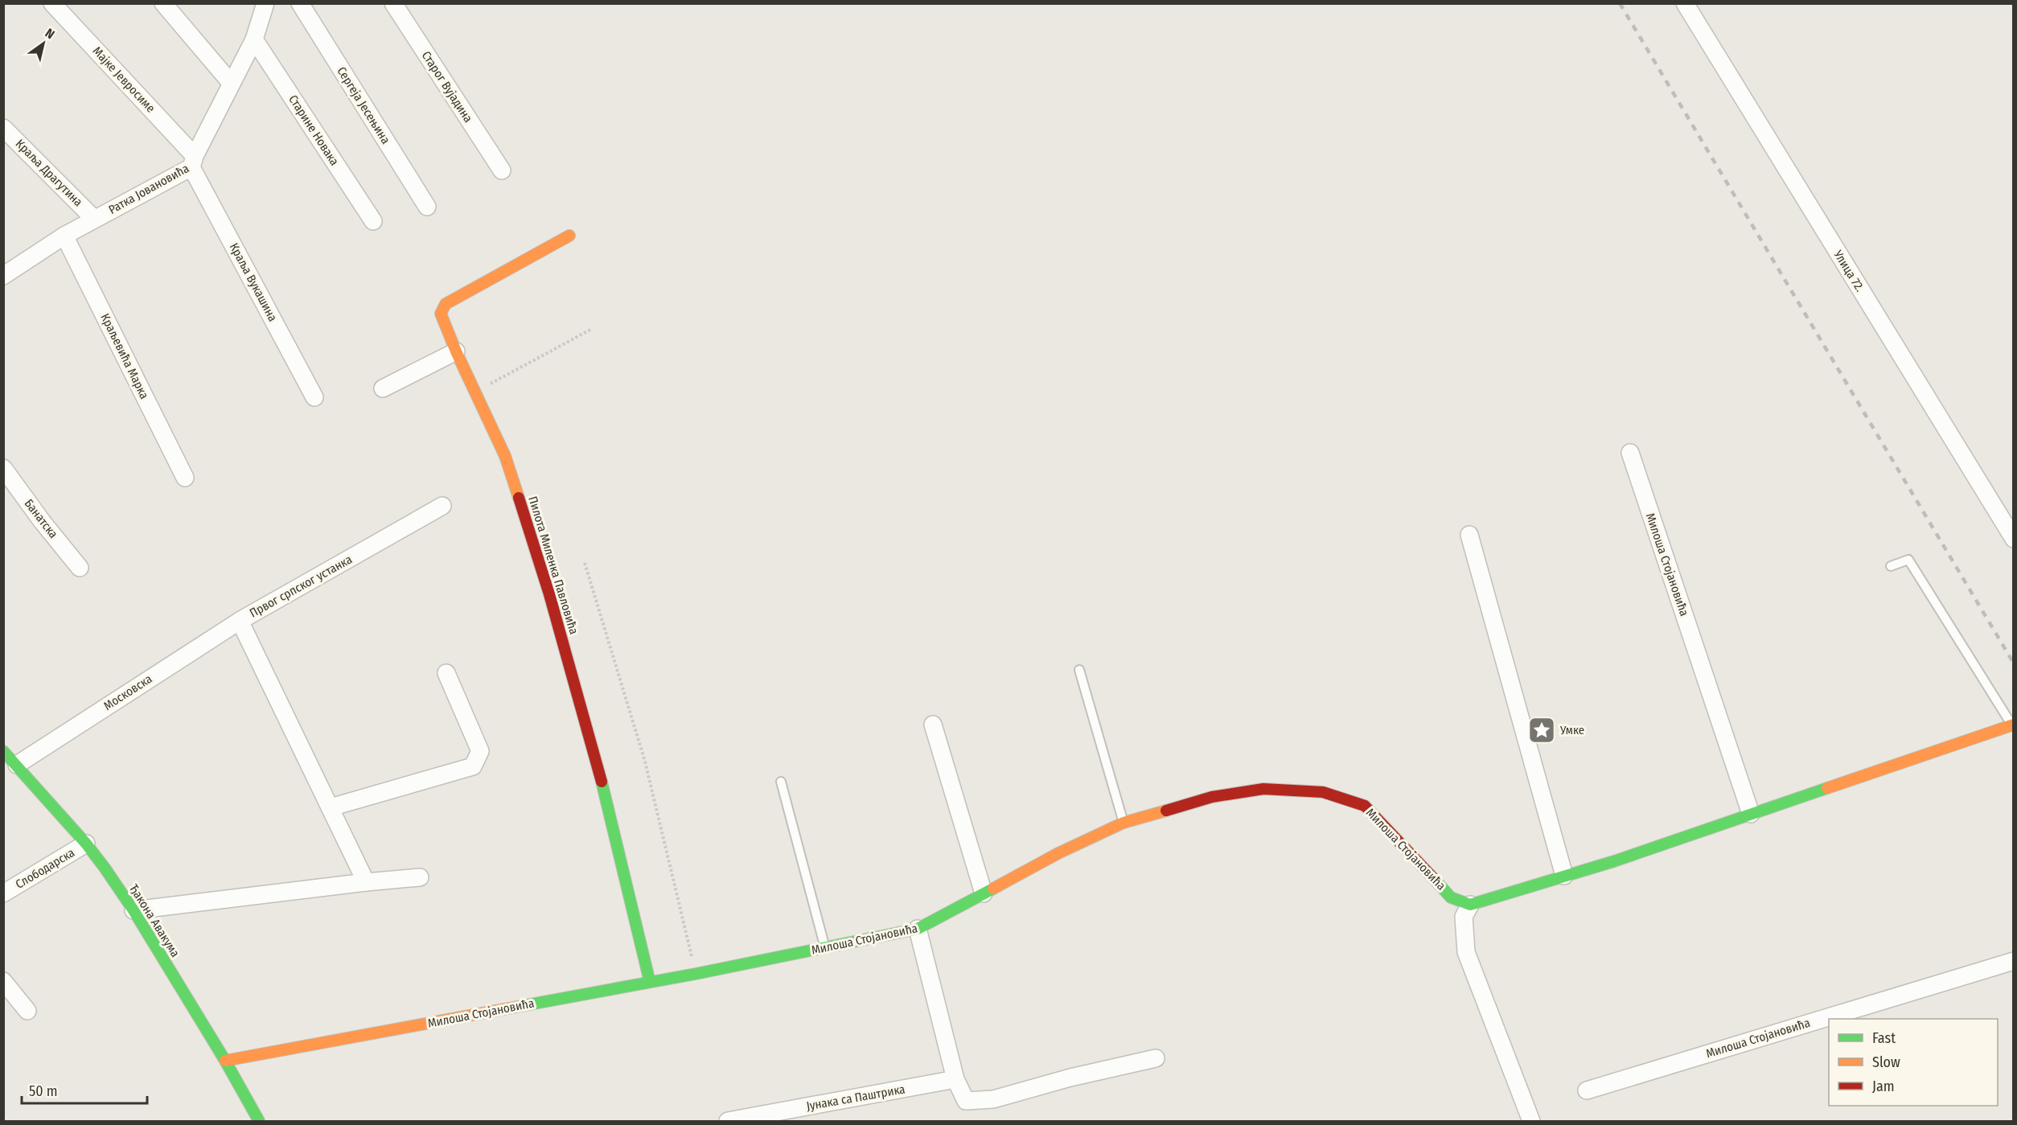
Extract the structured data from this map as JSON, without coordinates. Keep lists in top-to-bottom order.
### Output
{
  "streets": {
    "street": [
      "Мајке Јевросиме",
      "Старог Вујадина",
      "Сергеја Јесењина",
      "Старине Новака",
      "Краља Драгутина",
      "Ратка Јовановића",
      "Улица 72.",
      "Краља Вукашина",
      "Краљевића Марка",
      "Банатска",
      "Милоша Стојановића",
      "Пилота Миленка Павловића",
      "Првог српског устанка",
      "Московска",
      "Слободарска",
      "Ђакона Авакума",
      "Јунака са Паштрика"
    ]
  },
  "crossings": [
    ["Мајке Јевросиме", "Ратка Јовановића"],
    ["Мајке Јевросиме", "Краља Вукашина"],
    ["Старине Новака", "Ратка Јовановића"],
    ["Краља Драгутина", "Ратка Јовановића"],
    ["Ратка Јовановића", "Краља Вукашина"],
    ["Ратка Јовановића", "Краљевића Марка"],
    ["Милоша Стојановића", "Пилота Миленка Павловића"],
    ["Милоша Стојановића", "Ђакона Авакума"],
    ["Првог српског устанка", "Московска"],
    ["Московска", "Ђакона Авакума"],
    ["Слободарска", "Ђакона Авакума"]
  ],
  "places": {
    "place": ["Умке"]
  },
  "legend": ["Fast", "Slow", "Jam"],
  "scale_bar": "50 m",
  "north": "top right"
}
